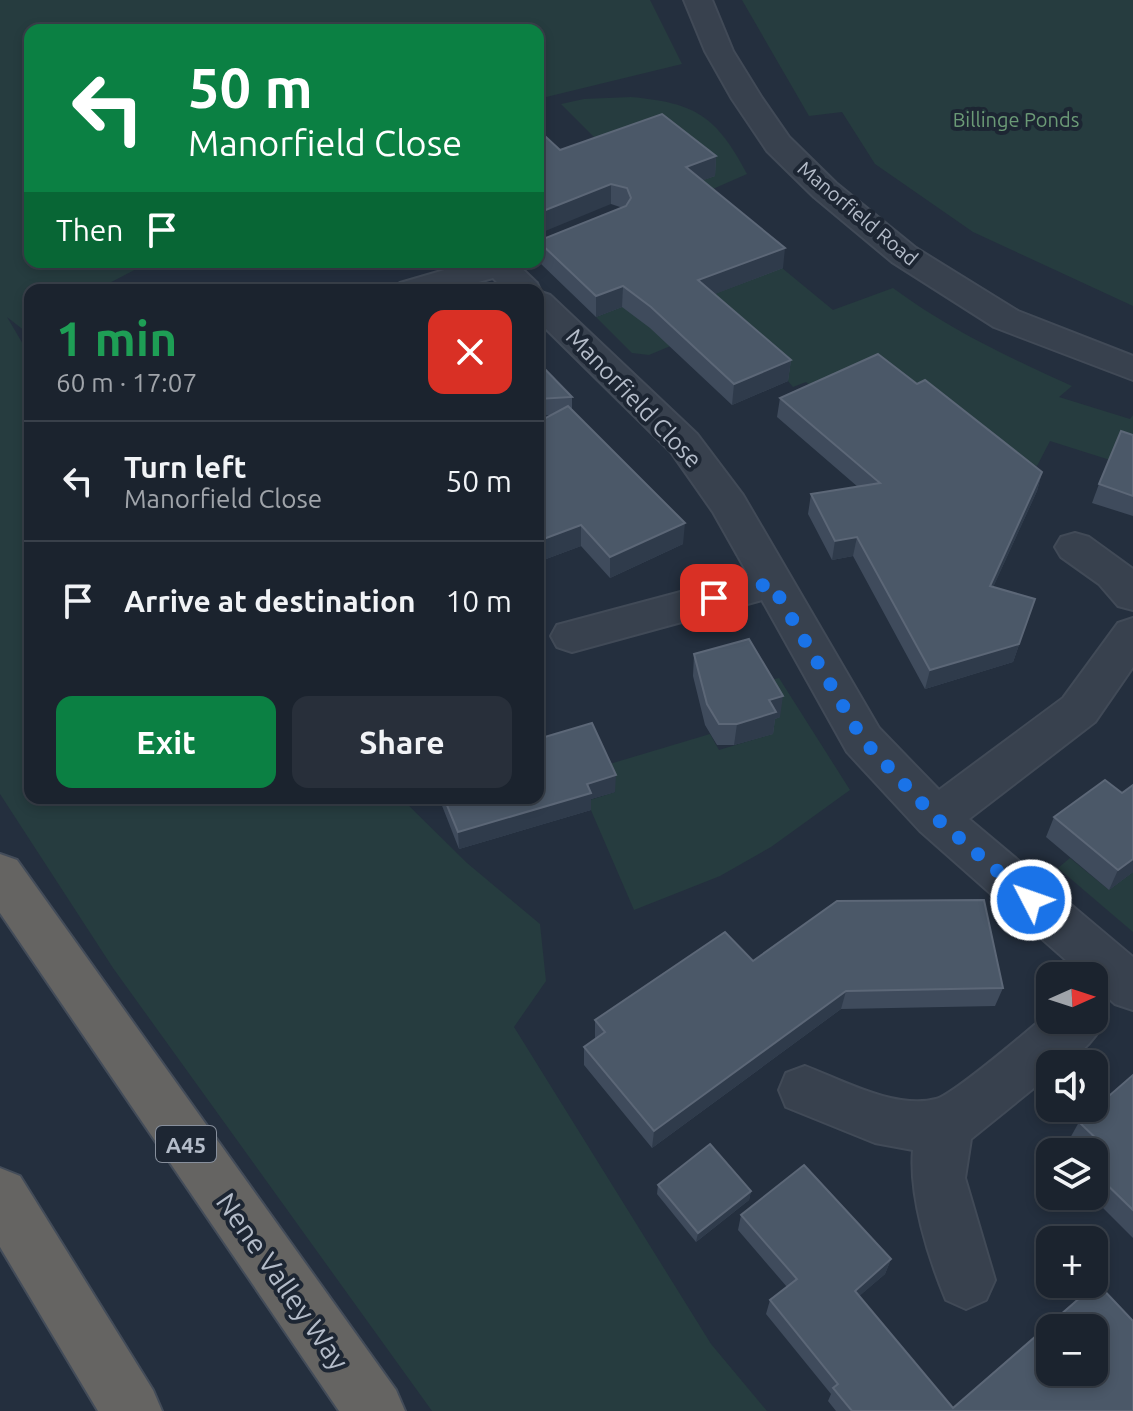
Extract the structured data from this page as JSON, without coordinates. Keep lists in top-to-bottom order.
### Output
{
  "streets": {
    "highway": ["A45", "Nene Valley Way"],
    "street": ["Manorfield Road", "Manorfield Close"]
  },
  "parks": ["Billinge Ponds"],
  "north": "right",
  "page": {
    "turn": ["50 m", "Manorfield Close"],
    "then": "Then",
    "heading": ["1 min", "60 m · 17:07"],
    "list": [
      {
        "name": "Turn left",
        "note": "Manorfield Close",
        "value": "50 m"
      },
      {
        "name": "Arrive at destination",
        "value": "10 m"
      }
    ],
    "buttons": ["Exit", "Share"],
    "map_buttons": ["+", "−"]
  }
}
